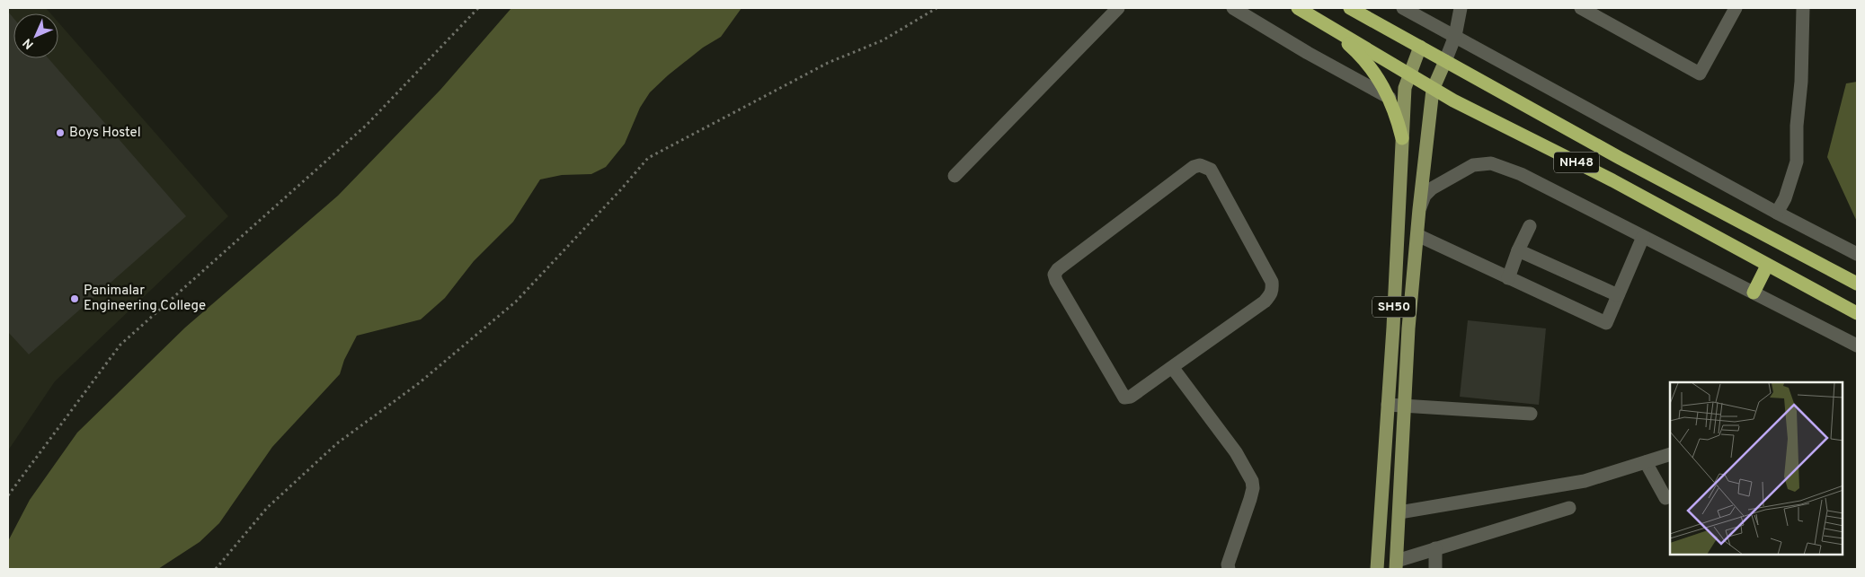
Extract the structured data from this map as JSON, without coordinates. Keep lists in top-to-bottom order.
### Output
{
  "streets": {
    "highway": ["NH48"],
    "main road": ["SH50"]
  },
  "crossings": [
    ["NH48", "SH50"]
  ],
  "places": ["Boys Hostel", "Panimalar Engineering College"],
  "north": "bottom left"
}
